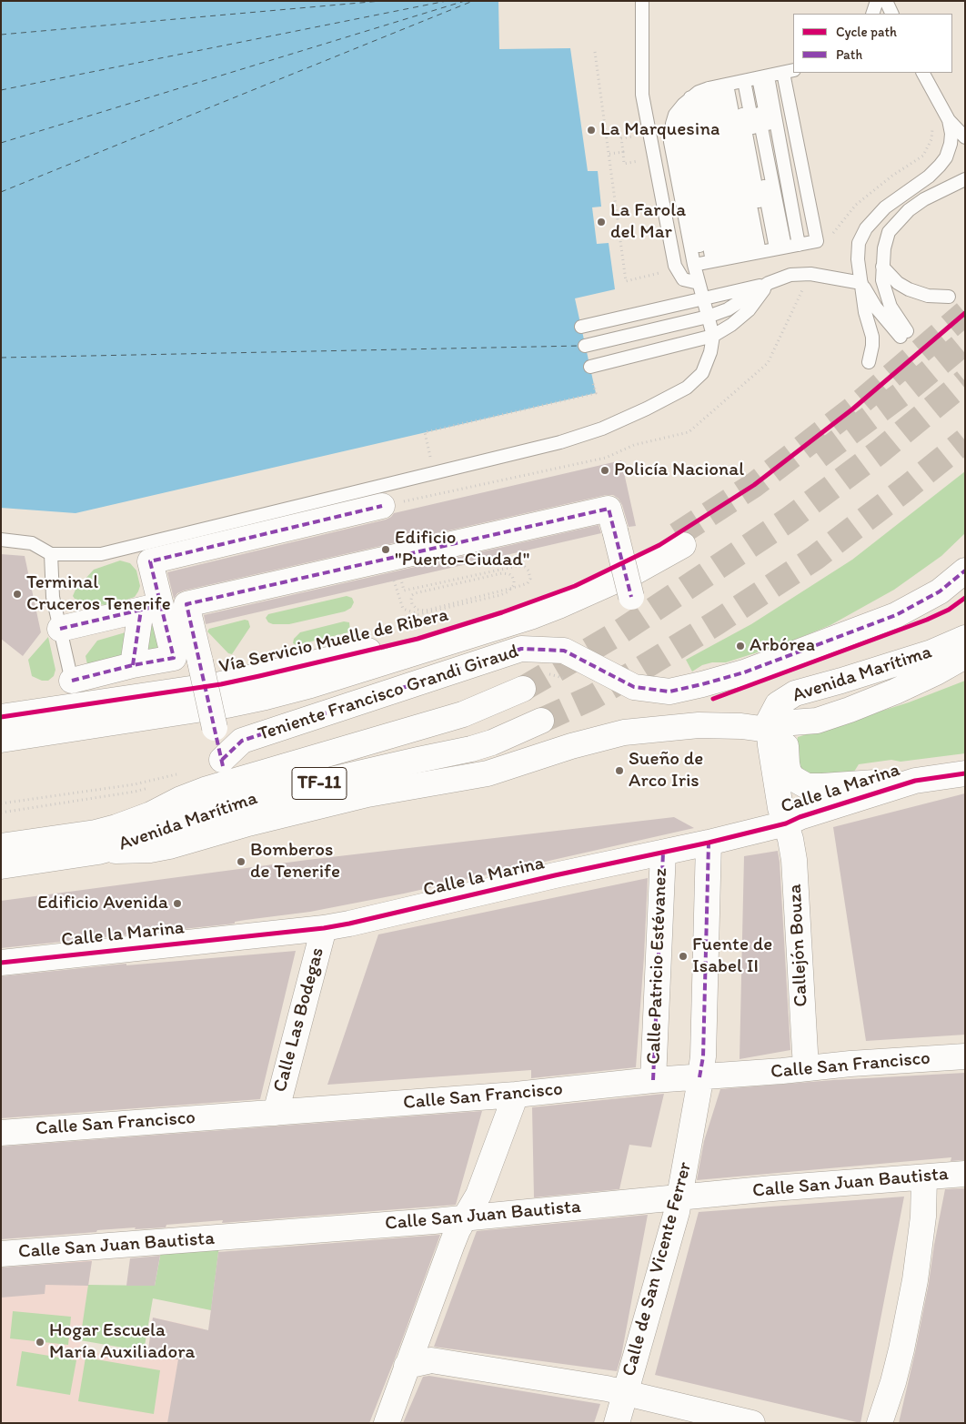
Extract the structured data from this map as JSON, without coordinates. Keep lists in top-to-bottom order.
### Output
{
  "streets": {
    "street": [
      "Vía Servicio Muelle de Ribera",
      "Avenida Marítima",
      "Teniente Francisco Grandi Giraud",
      "TF-11",
      "Calle la Marina",
      "Callejón Bouza",
      "Calle Patricio Estévanez",
      "Calle Las Bodegas",
      "Calle San Francisco",
      "Calle San Juan Bautista",
      "Calle de San Vicente Ferrer"
    ]
  },
  "crossings": [
    ["Avenida Marítima", "TF-11"],
    ["Avenida Marítima", "Callejón Bouza"],
    ["Calle la Marina", "Callejón Bouza"],
    ["Calle la Marina", "Calle Patricio Estévanez"],
    ["Calle la Marina", "Calle Las Bodegas"],
    ["Calle la Marina", "Calle de San Vicente Ferrer"],
    ["Callejón Bouza", "Calle San Francisco"],
    ["Calle Patricio Estévanez", "Calle San Francisco"],
    ["Calle Las Bodegas", "Calle San Francisco"],
    ["Calle San Francisco", "Calle de San Vicente Ferrer"],
    ["Calle San Juan Bautista", "Calle de San Vicente Ferrer"]
  ],
  "places": [
    "La Marquesina",
    "La Farola del Mar",
    "Policía Nacional",
    "Edificio \"Puerto-Ciudad\"",
    "Terminal Cruceros Tenerife",
    "Arbórea",
    "Sueño de Arco Iris",
    "Bomberos de Tenerife",
    "Edificio Avenida",
    "Fuente de Isabel II",
    "Hogar Escuela María Auxiliadora"
  ],
  "legend": ["Cycle path", "Path"]
}
